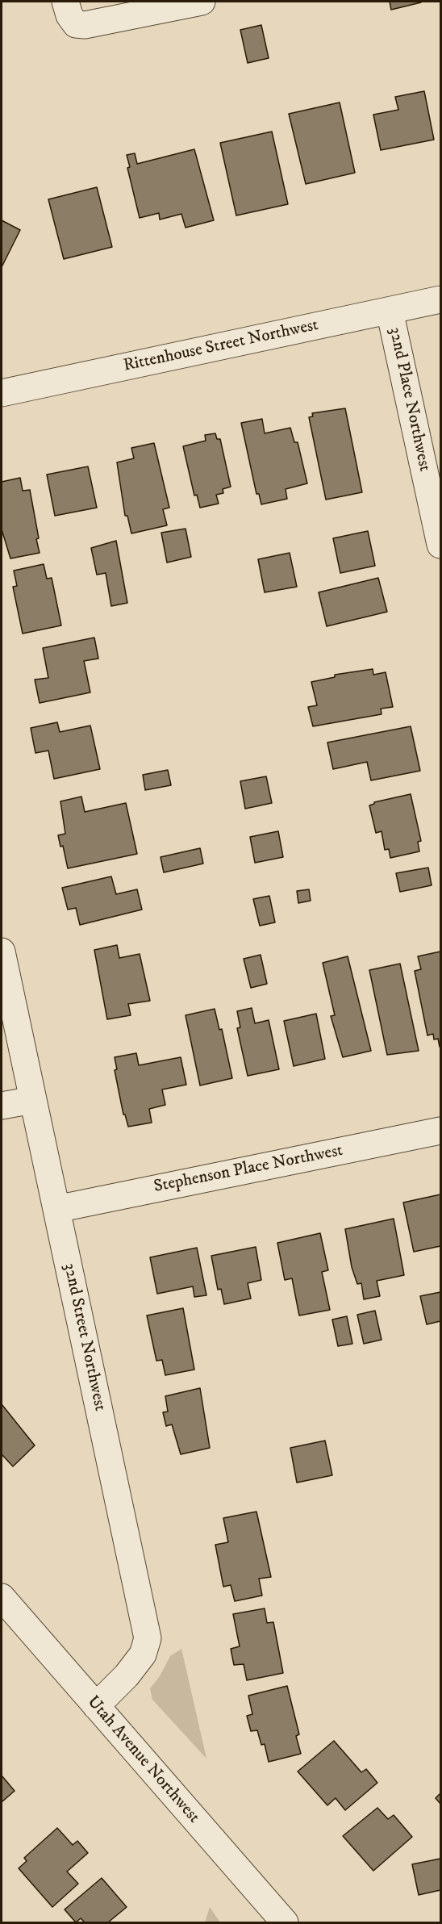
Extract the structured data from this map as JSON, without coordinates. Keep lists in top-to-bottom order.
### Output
{
  "streets": {
    "street": [
      "Rittenhouse Street Northwest",
      "32nd Place Northwest",
      "Stephenson Place Northwest",
      "32nd Street Northwest",
      "Utah Avenue Northwest"
    ]
  },
  "crossings": [
    ["Rittenhouse Street Northwest", "32nd Place Northwest"],
    ["Stephenson Place Northwest", "32nd Street Northwest"],
    ["32nd Street Northwest", "Utah Avenue Northwest"]
  ]
}
